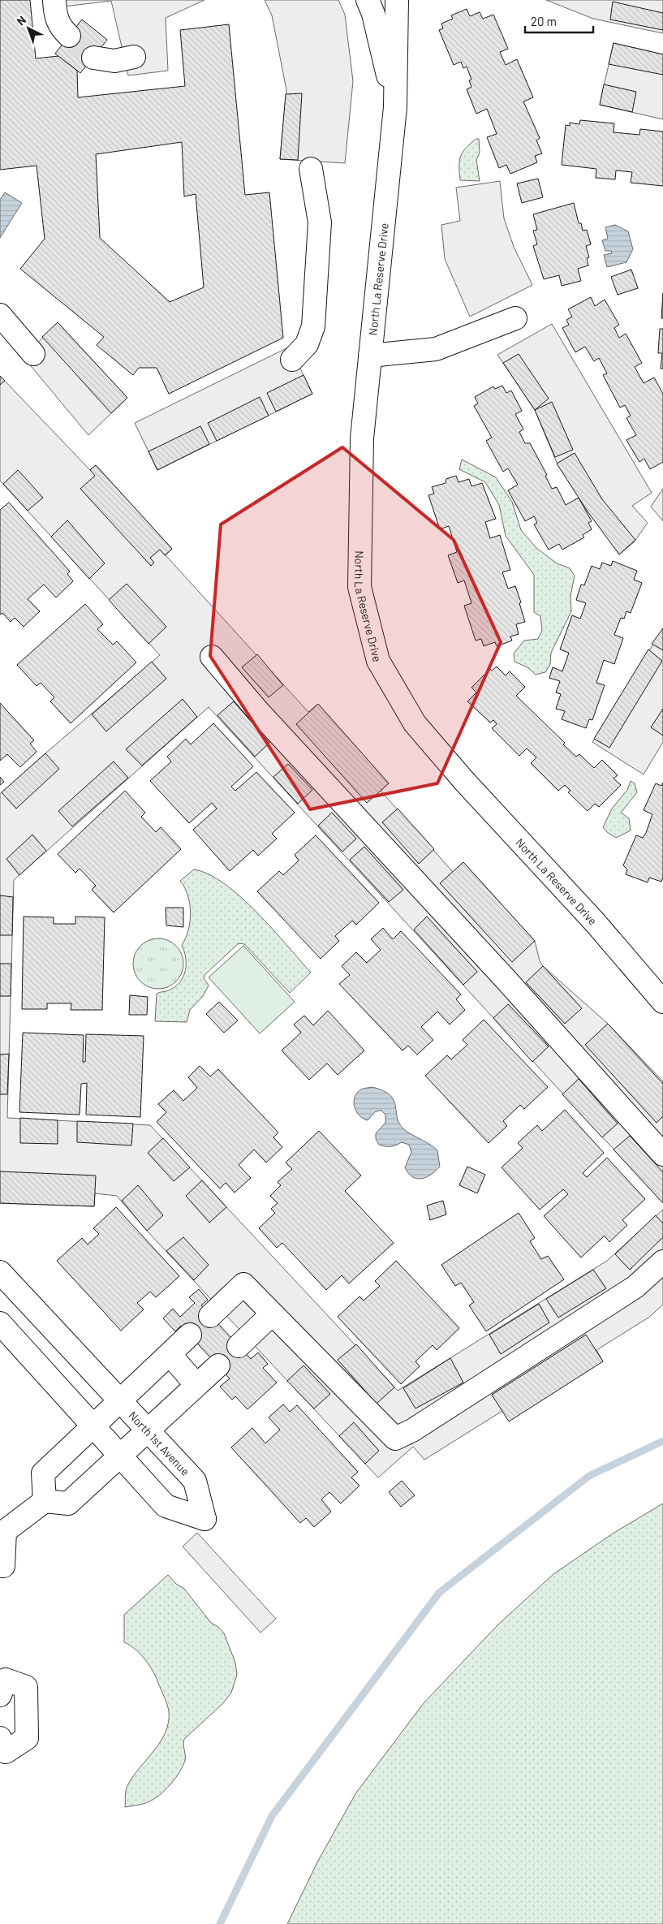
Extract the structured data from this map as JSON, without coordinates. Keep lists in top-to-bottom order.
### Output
{
  "streets": {
    "street": ["North La Reserve Drive", "North 1st Avenue"]
  },
  "scale_bar": "20 m",
  "north": "top left"
}
